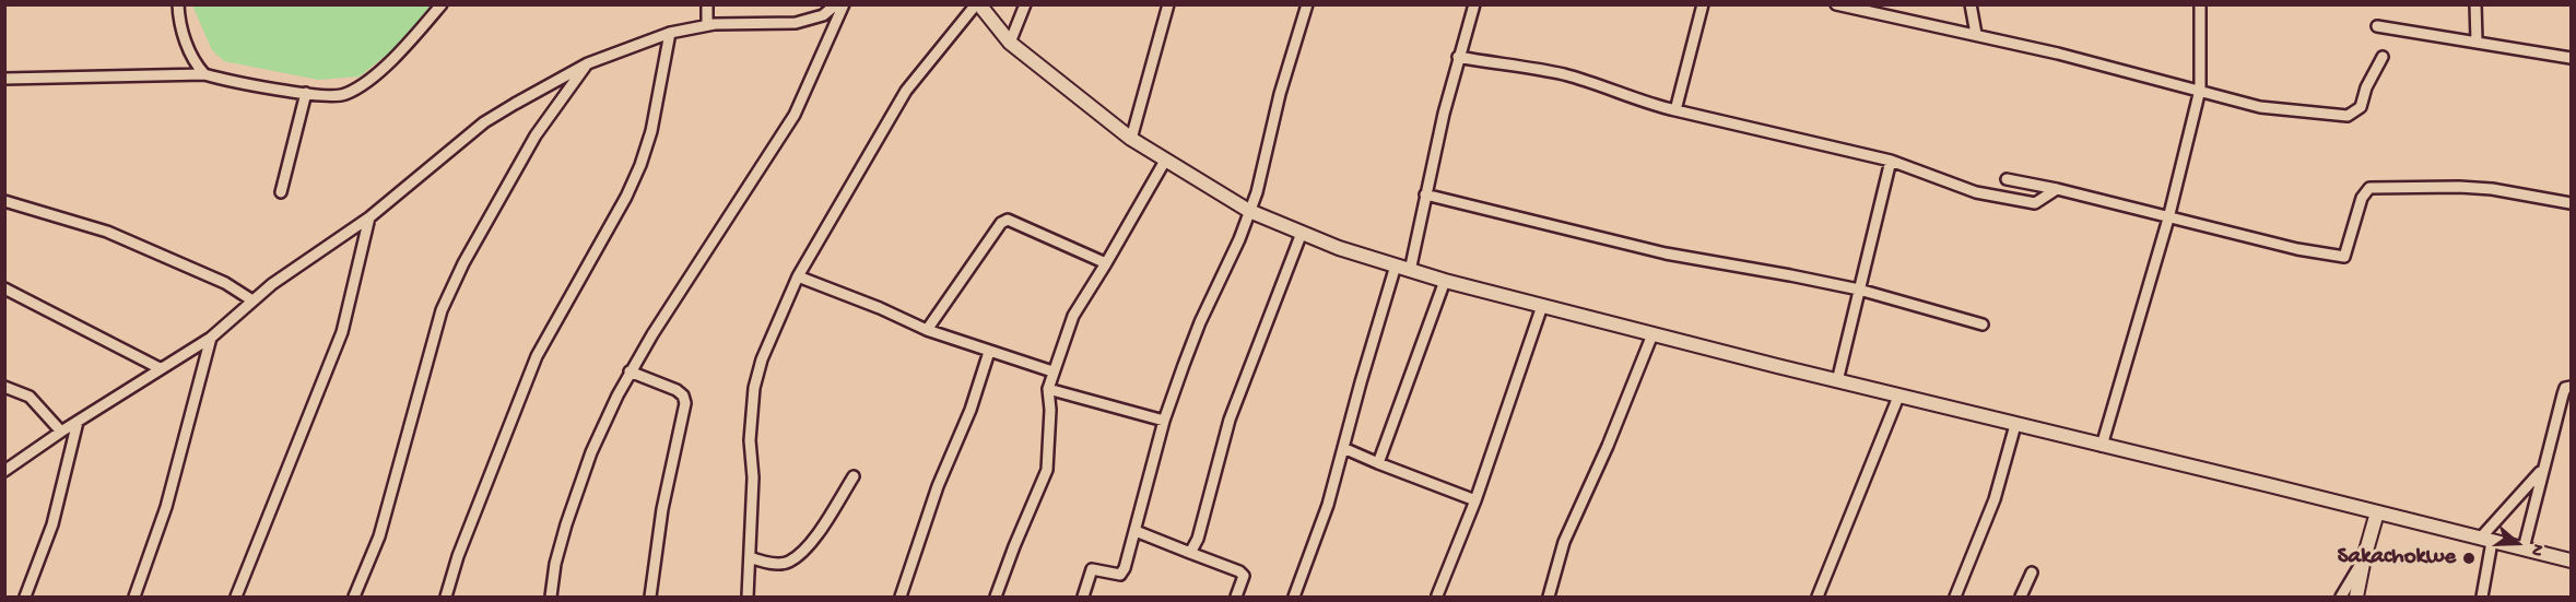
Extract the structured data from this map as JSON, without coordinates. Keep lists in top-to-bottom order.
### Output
{
  "places": ["Sakachokwe"],
  "north": "right"
}
